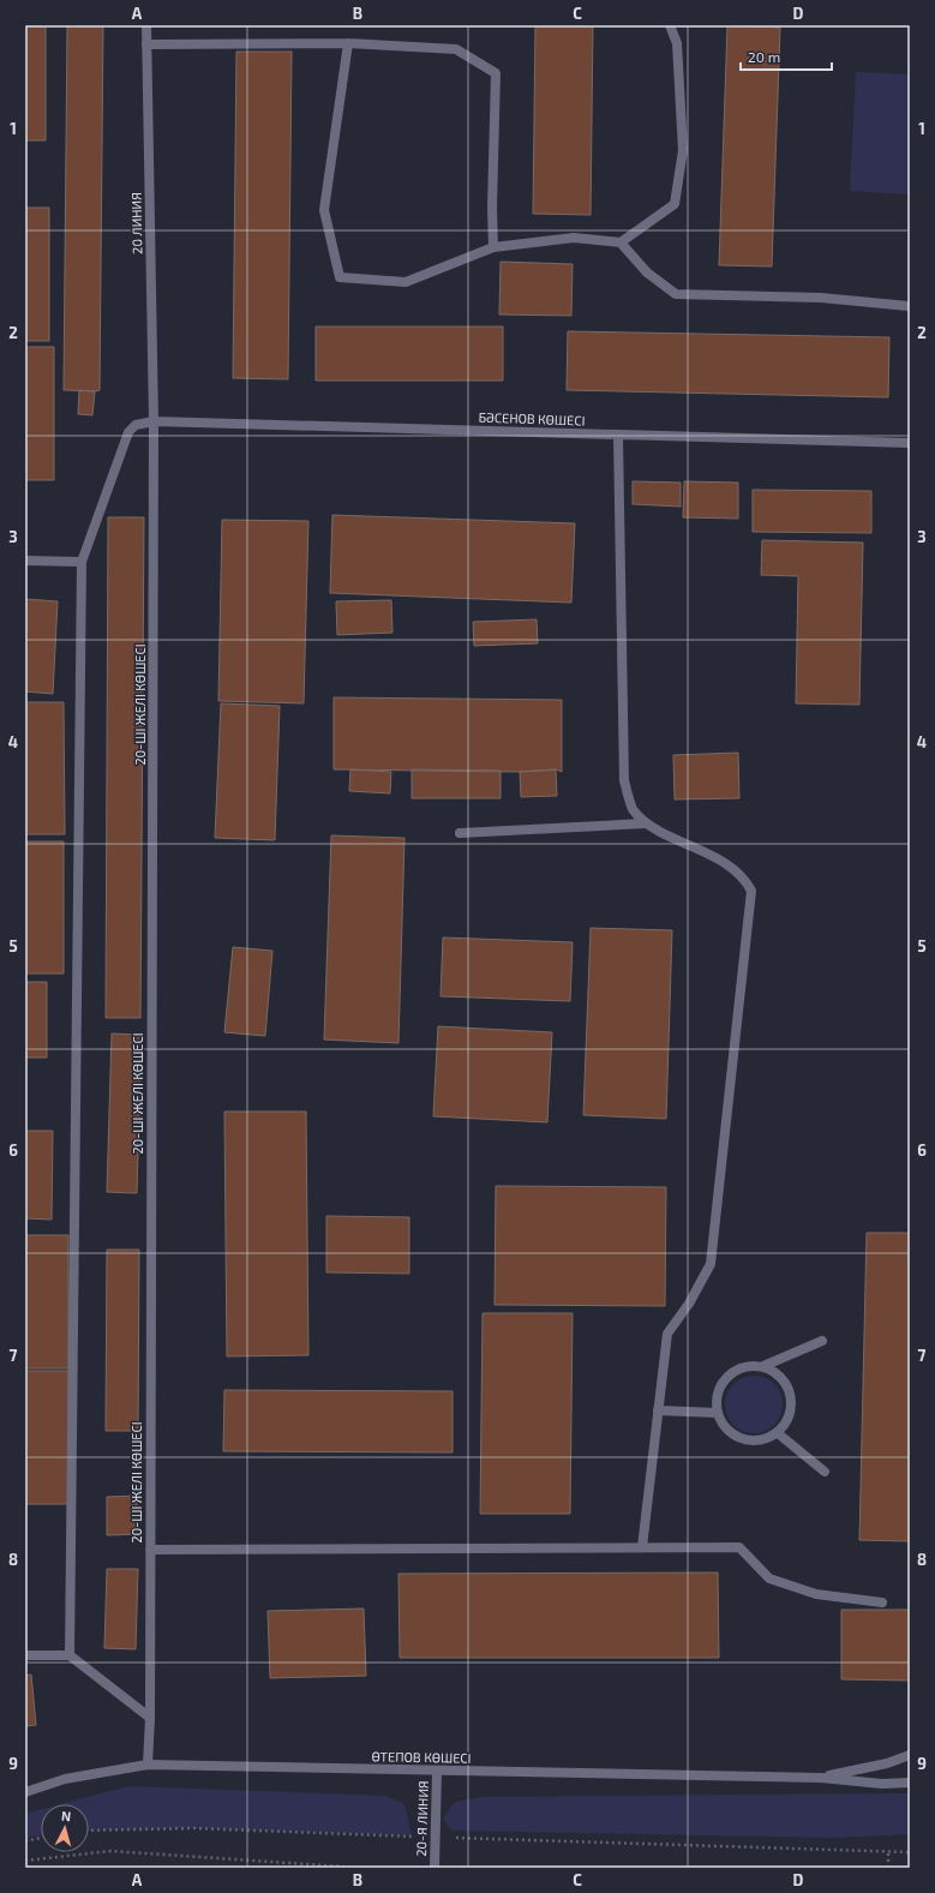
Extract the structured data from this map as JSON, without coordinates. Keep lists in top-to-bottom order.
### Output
{
  "streets": {
    "street": [
      "20 ЛИНИЯ",
      "БӘСЕНОВ КӨШЕСІ",
      "20-ШІ ЖЕЛІ КӨШЕСІ",
      "ӨТЕПОВ КӨШЕСІ",
      "20-Я ЛИНИЯ"
    ]
  },
  "crossings": [
    ["20 ЛИНИЯ", "БӘСЕНОВ КӨШЕСІ"],
    ["20 ЛИНИЯ", "20-ШІ ЖЕЛІ КӨШЕСІ"],
    ["БӘСЕНОВ КӨШЕСІ", "20-ШІ ЖЕЛІ КӨШЕСІ"],
    ["20-ШІ ЖЕЛІ КӨШЕСІ", "ӨТЕПОВ КӨШЕСІ"],
    ["ӨТЕПОВ КӨШЕСІ", "20-Я ЛИНИЯ"]
  ],
  "scale_bar": "20 m",
  "north": "top",
  "grid": {
    "columns": [
      "A",
      "B",
      "C",
      "D"
    ],
    "rows": [
      "1",
      "2",
      "3",
      "4",
      "5",
      "6",
      "7",
      "8",
      "9"
    ]
  }
}
